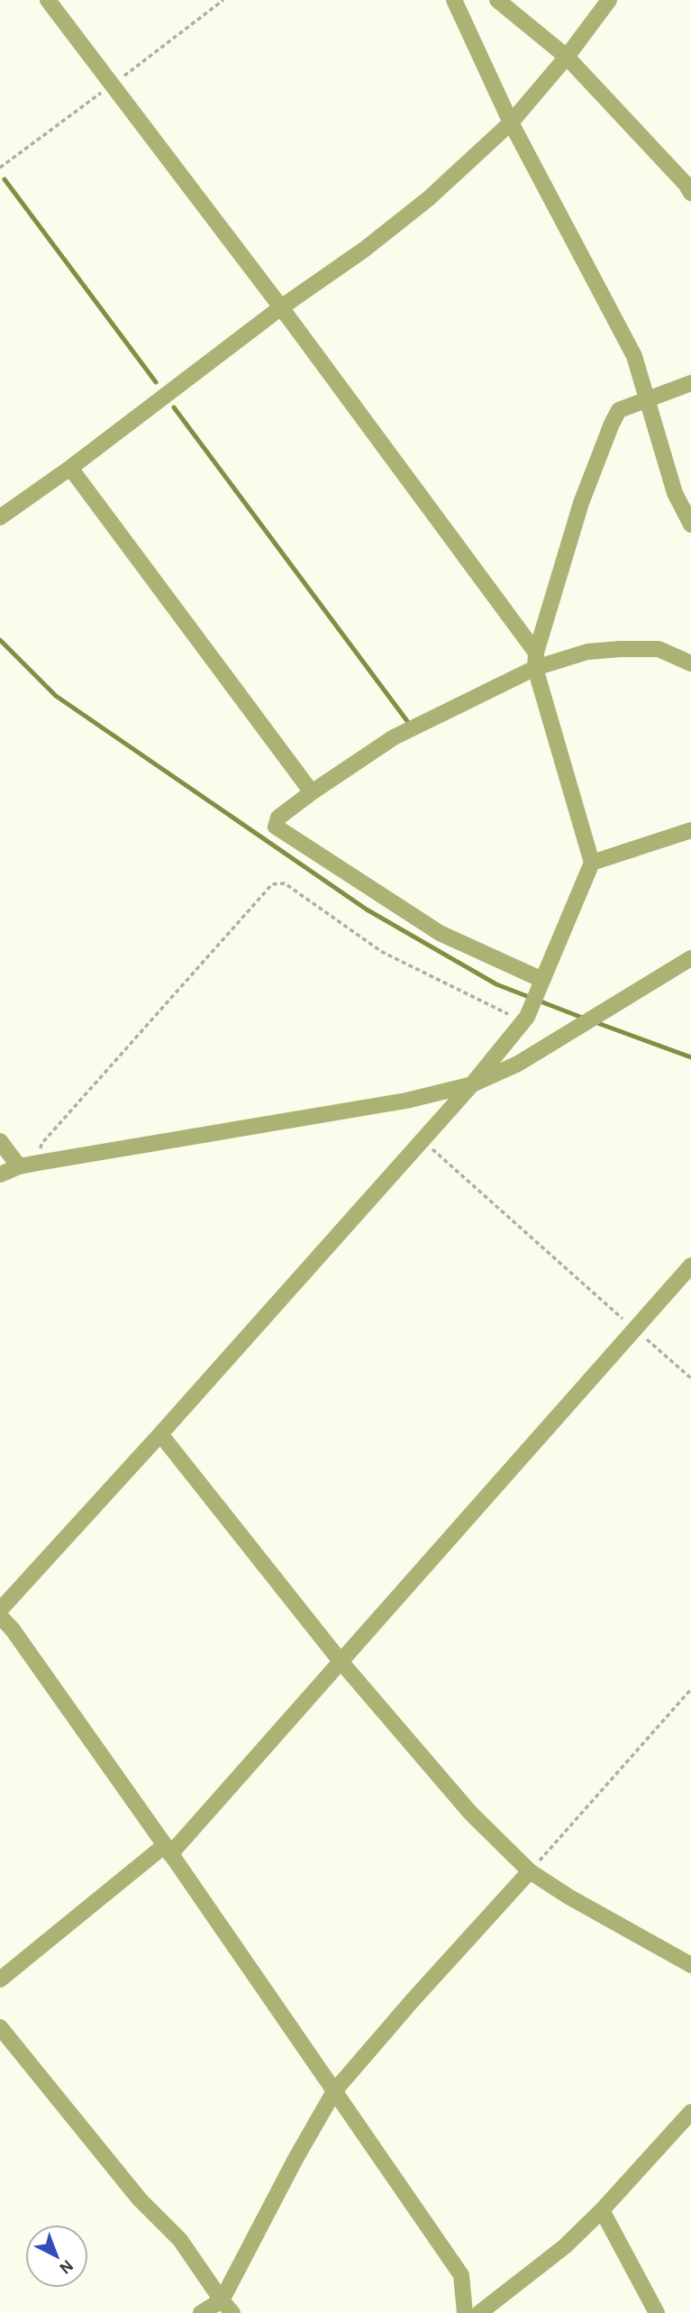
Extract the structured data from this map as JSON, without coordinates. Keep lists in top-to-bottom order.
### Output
{
  "north": "bottom right"
}
